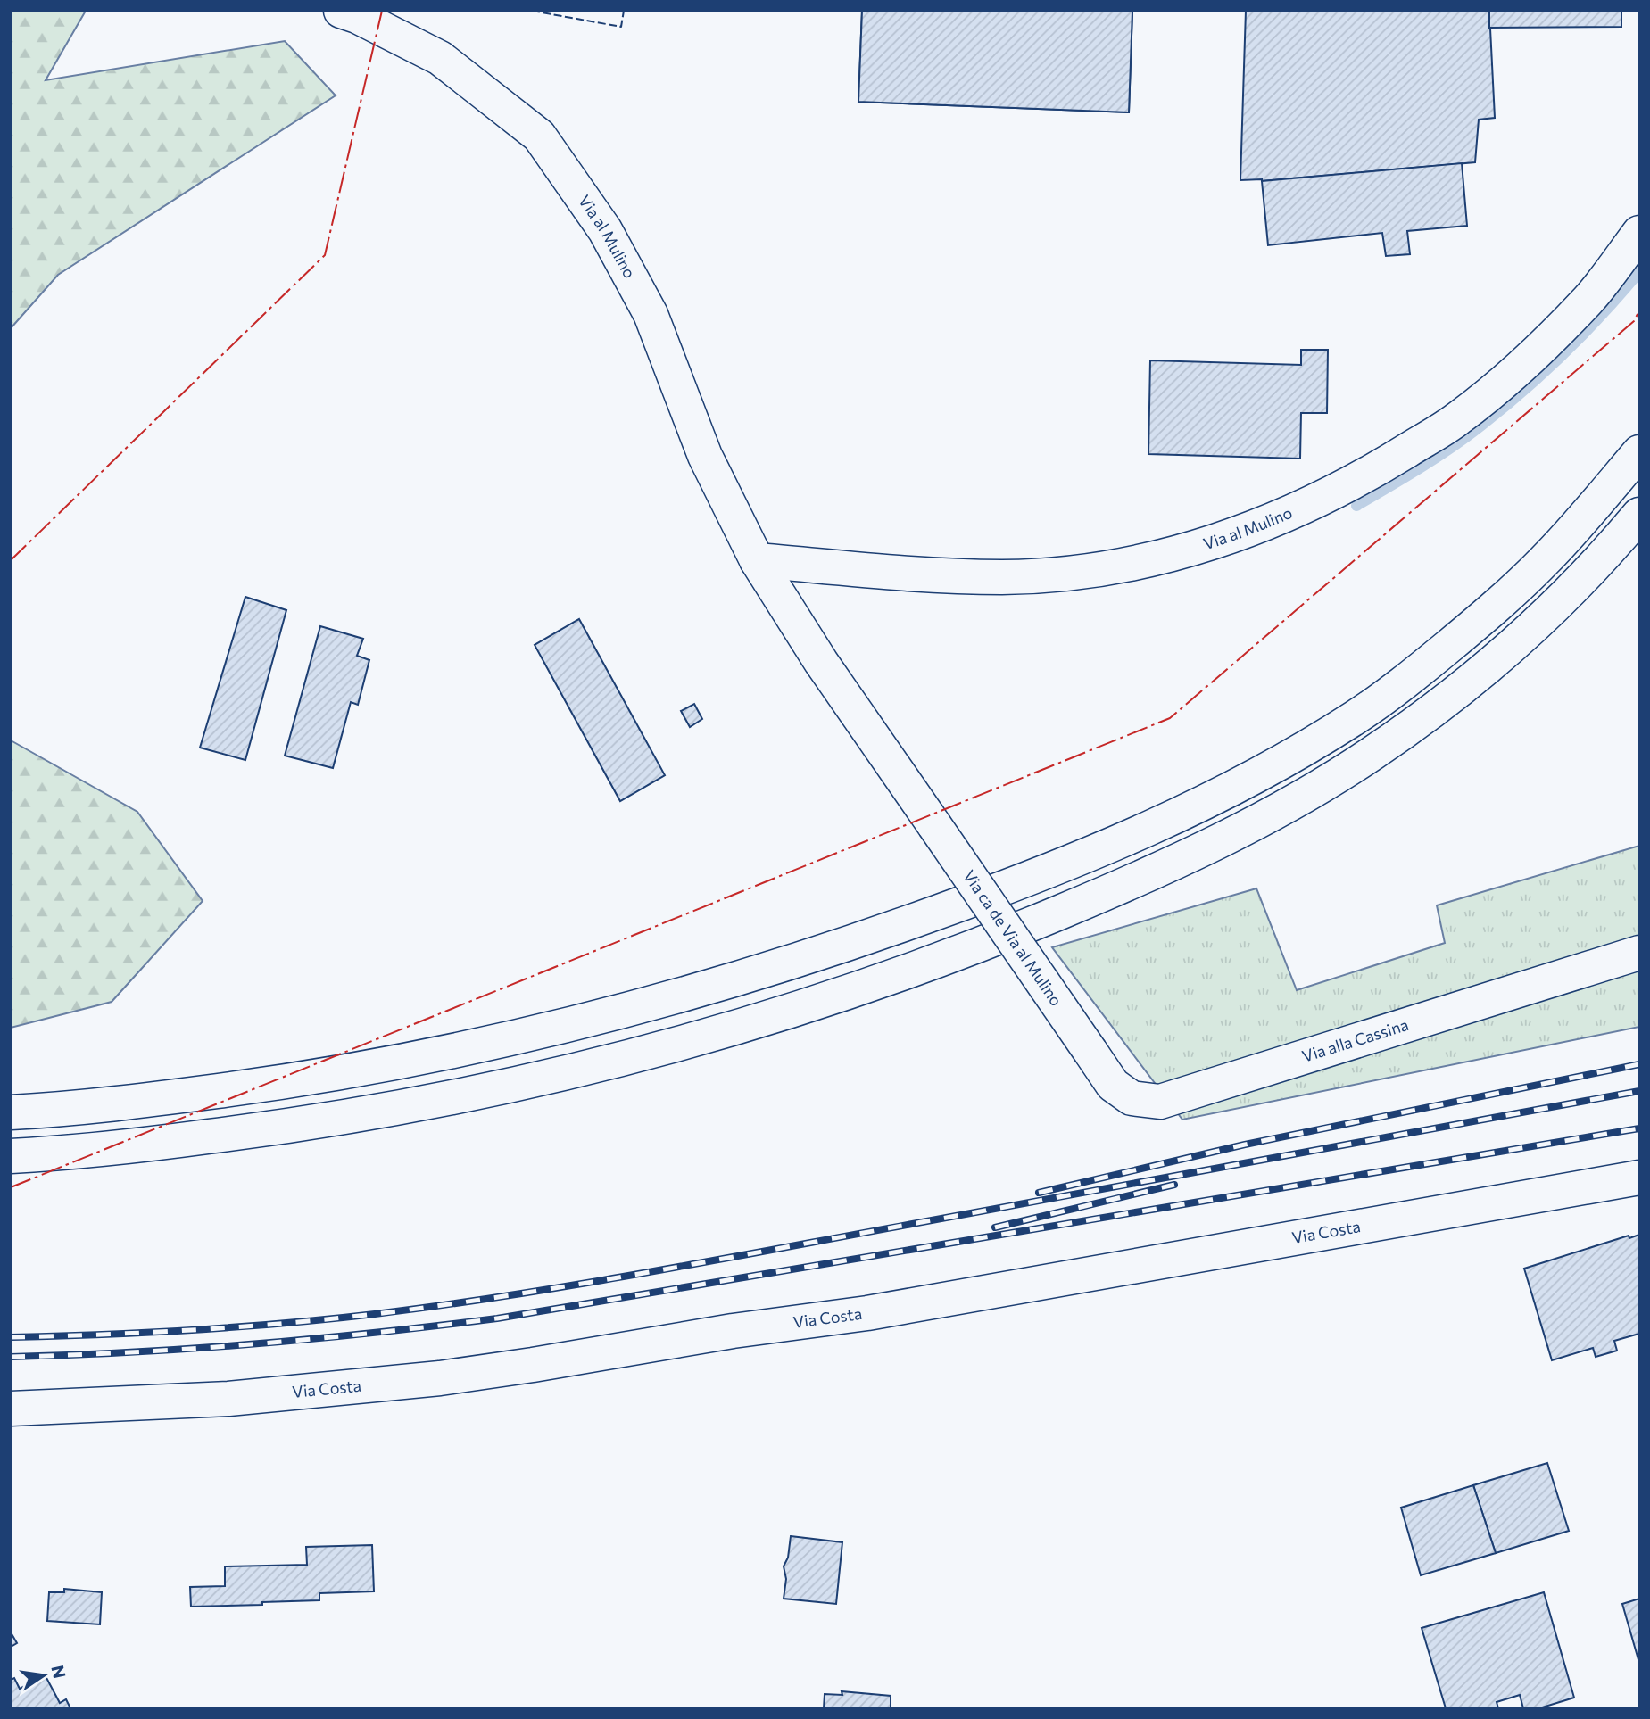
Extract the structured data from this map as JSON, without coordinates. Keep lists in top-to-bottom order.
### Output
{
  "streets": {
    "main road": [
      "Via al Mulino",
      "Via ca de Via al Mulino",
      "Via alla Cassina",
      "Via Costa"
    ]
  },
  "crossings": [
    ["Via al Mulino", "Via ca de Via al Mulino"],
    ["Via ca de Via al Mulino", "Via alla Cassina"]
  ],
  "north": "right"
}
